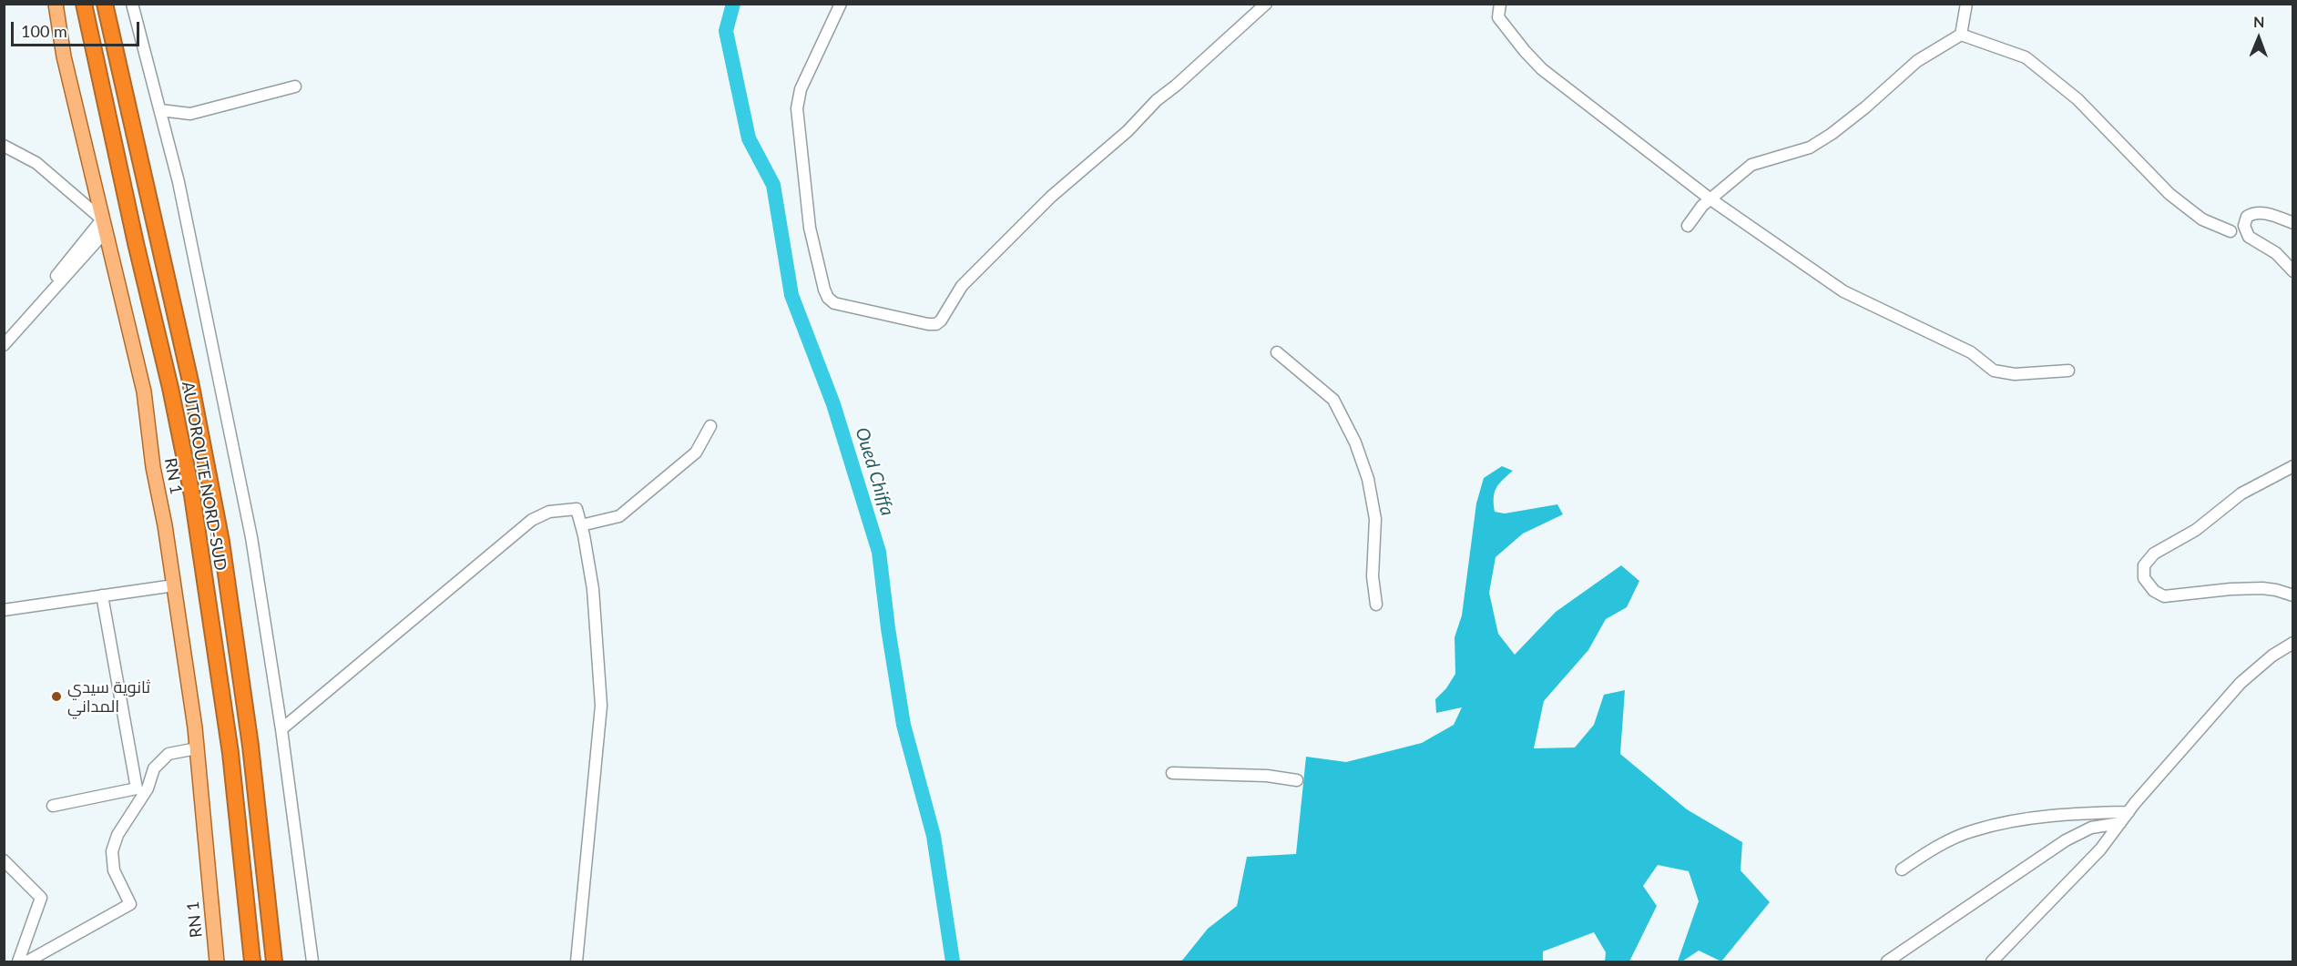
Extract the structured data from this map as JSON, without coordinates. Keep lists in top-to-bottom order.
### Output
{
  "streets": {
    "highway": ["AUTOROUTE NORD-SUD"],
    "main road": ["RN 1"]
  },
  "water": ["Oued Chiffa"],
  "places": ["ثانوية سيدي المداني"],
  "scale_bar": "100 m",
  "north": "top"
}
